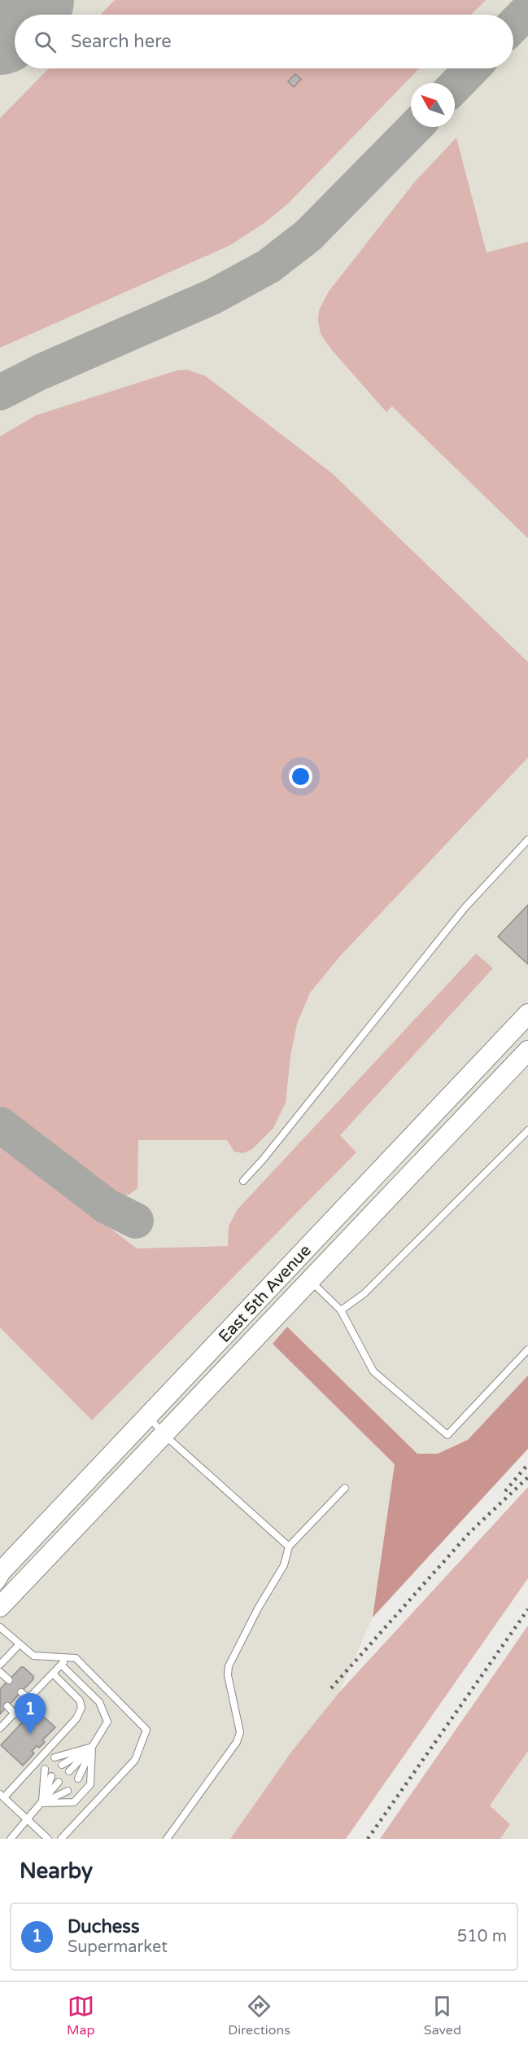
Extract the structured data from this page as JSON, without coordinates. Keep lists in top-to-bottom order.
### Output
{
  "streets": {
    "main road": ["East 5th Avenue"]
  },
  "north": "top left",
  "page": {
    "search": "Search here",
    "pins": "1",
    "heading": "Nearby",
    "list": [
      {
        "mark": "1",
        "name": "Duchess",
        "note": "Supermarket",
        "value": "510 m"
      }
    ],
    "nav": ["Map", "Directions", "Saved"]
  }
}
